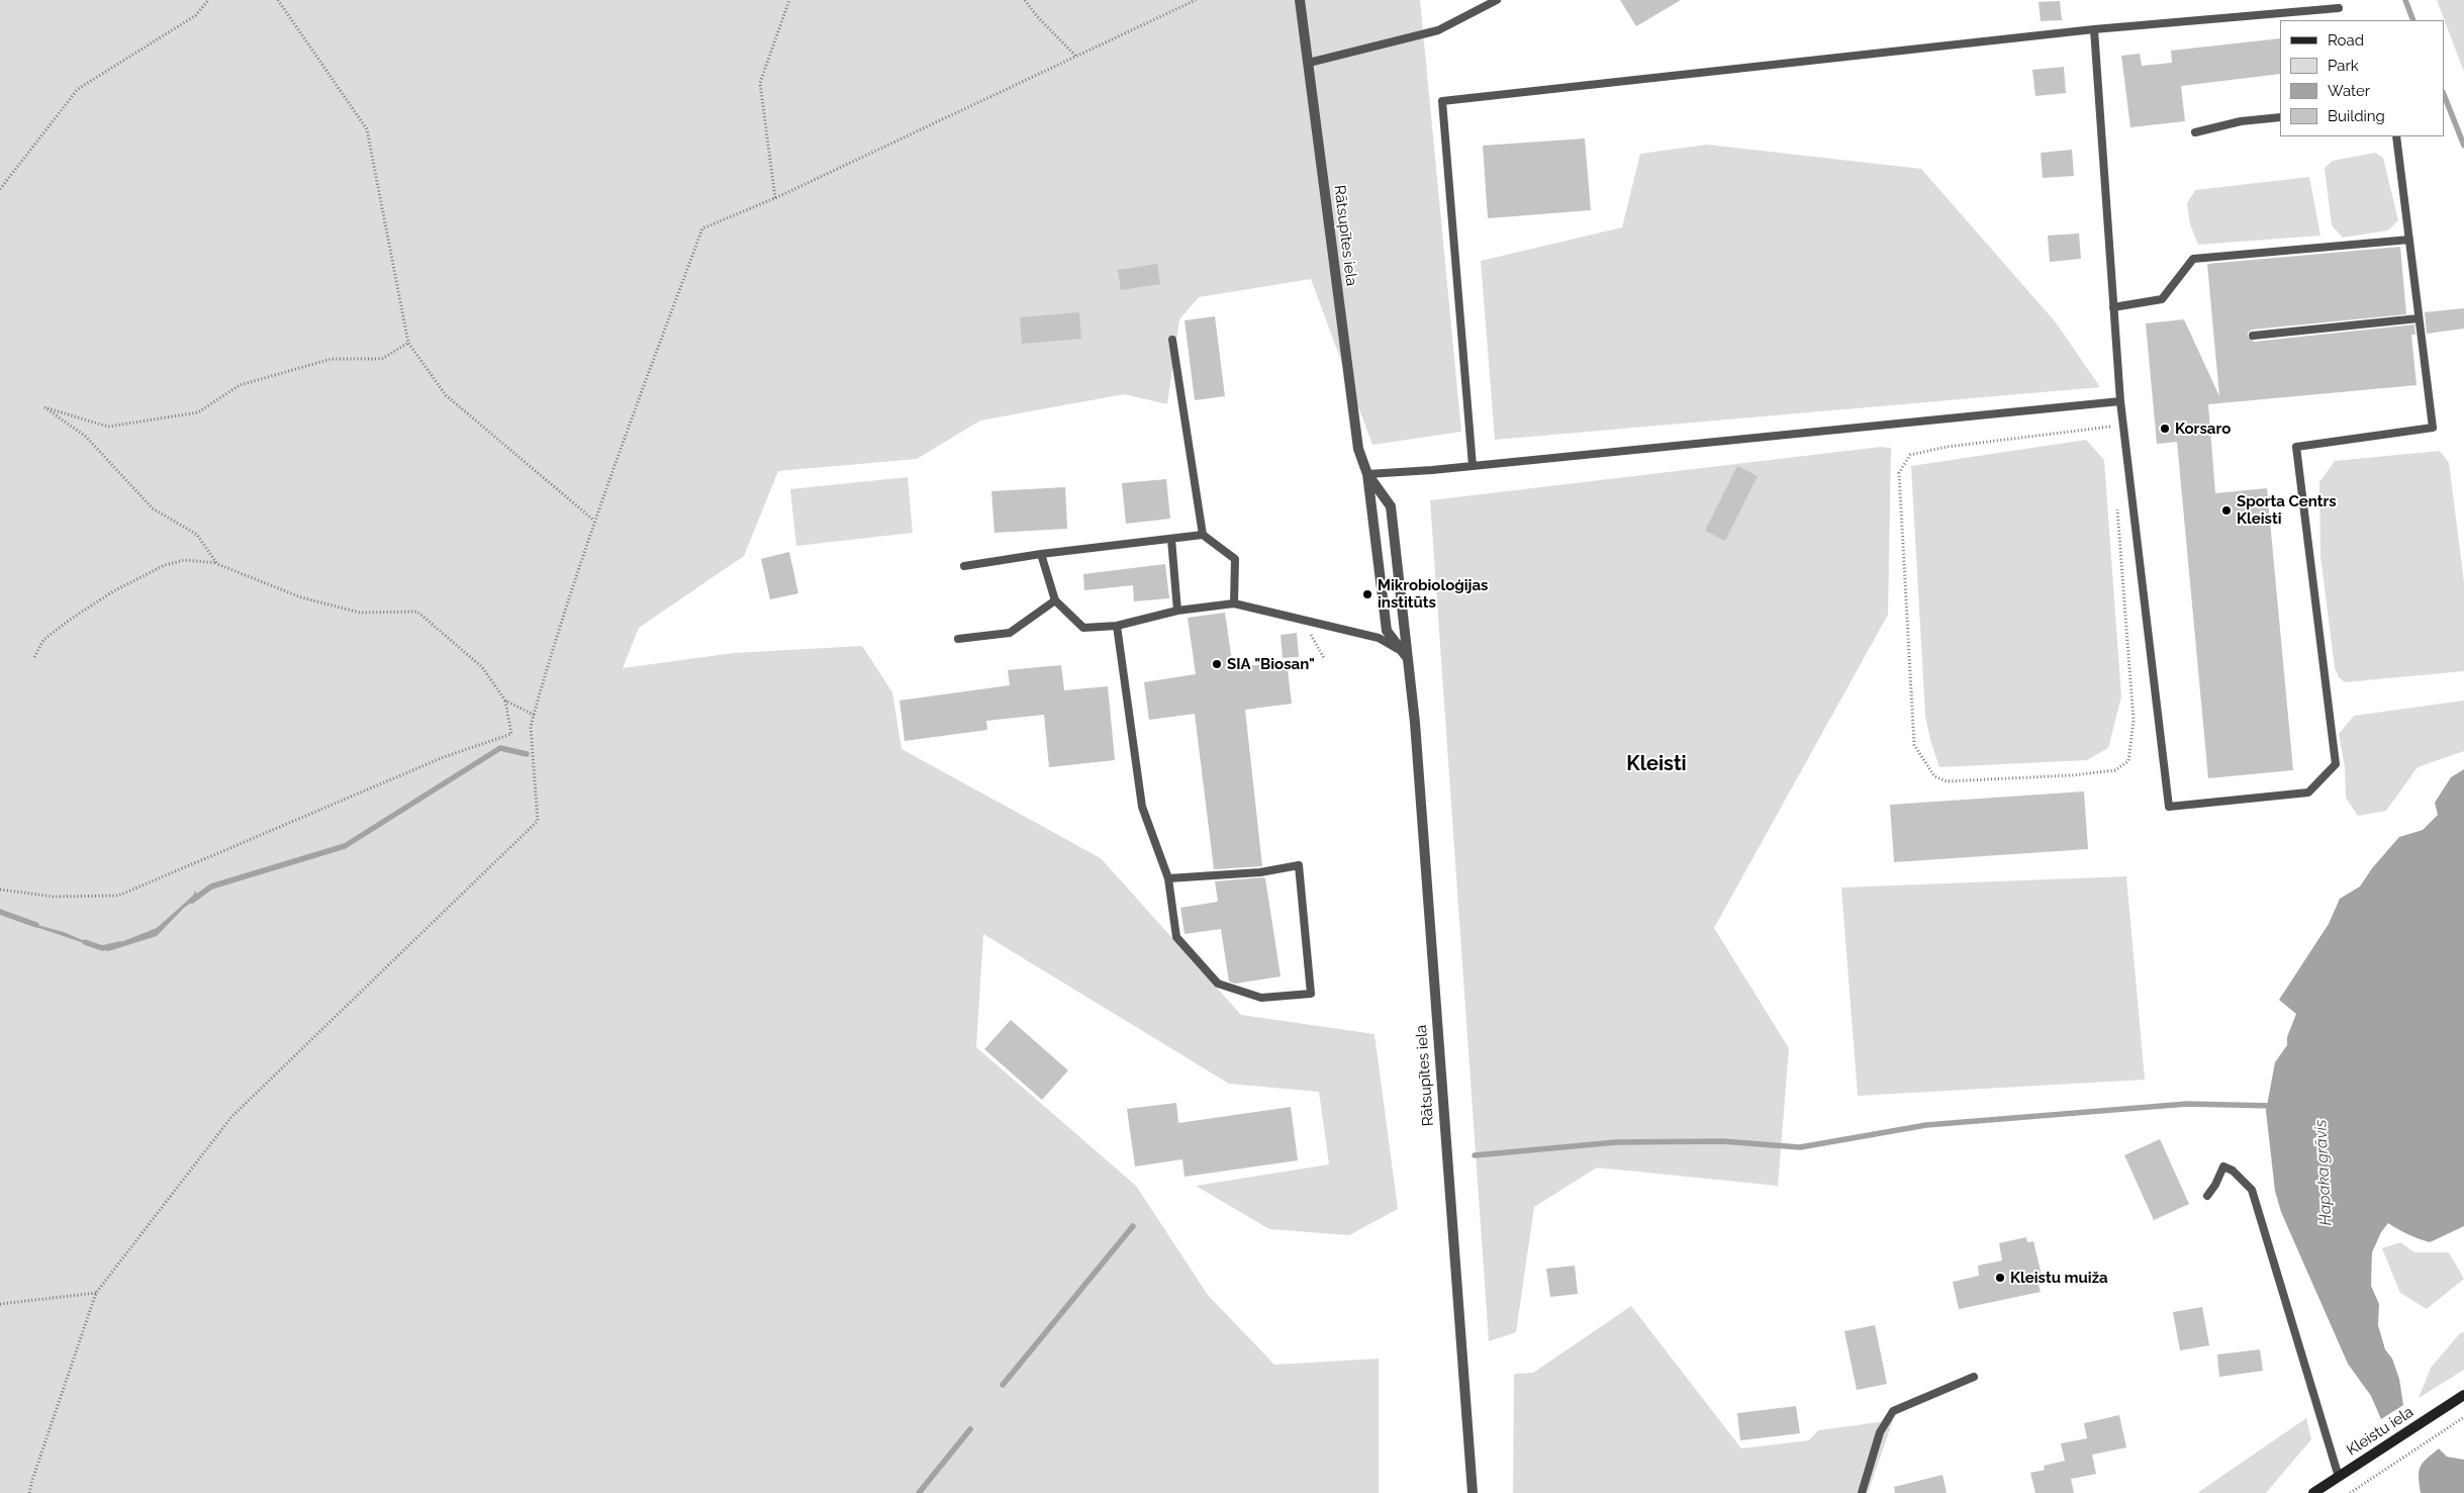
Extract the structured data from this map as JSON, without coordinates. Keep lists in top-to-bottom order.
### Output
{
  "streets": {
    "main road": ["Kleistu iela"],
    "street": ["Rātsupītes iela"]
  },
  "districts": ["Kleisti"],
  "water": ["Hapaka grāvis"],
  "places": [
    "Korsaro",
    "Sporta Centrs Kleisti",
    "Mikrobioloģijas institūts",
    "SIA \"Biosan\"",
    "Kleistu muiža"
  ],
  "legend": [
    "Road",
    "Park",
    "Water",
    "Building"
  ]
}
